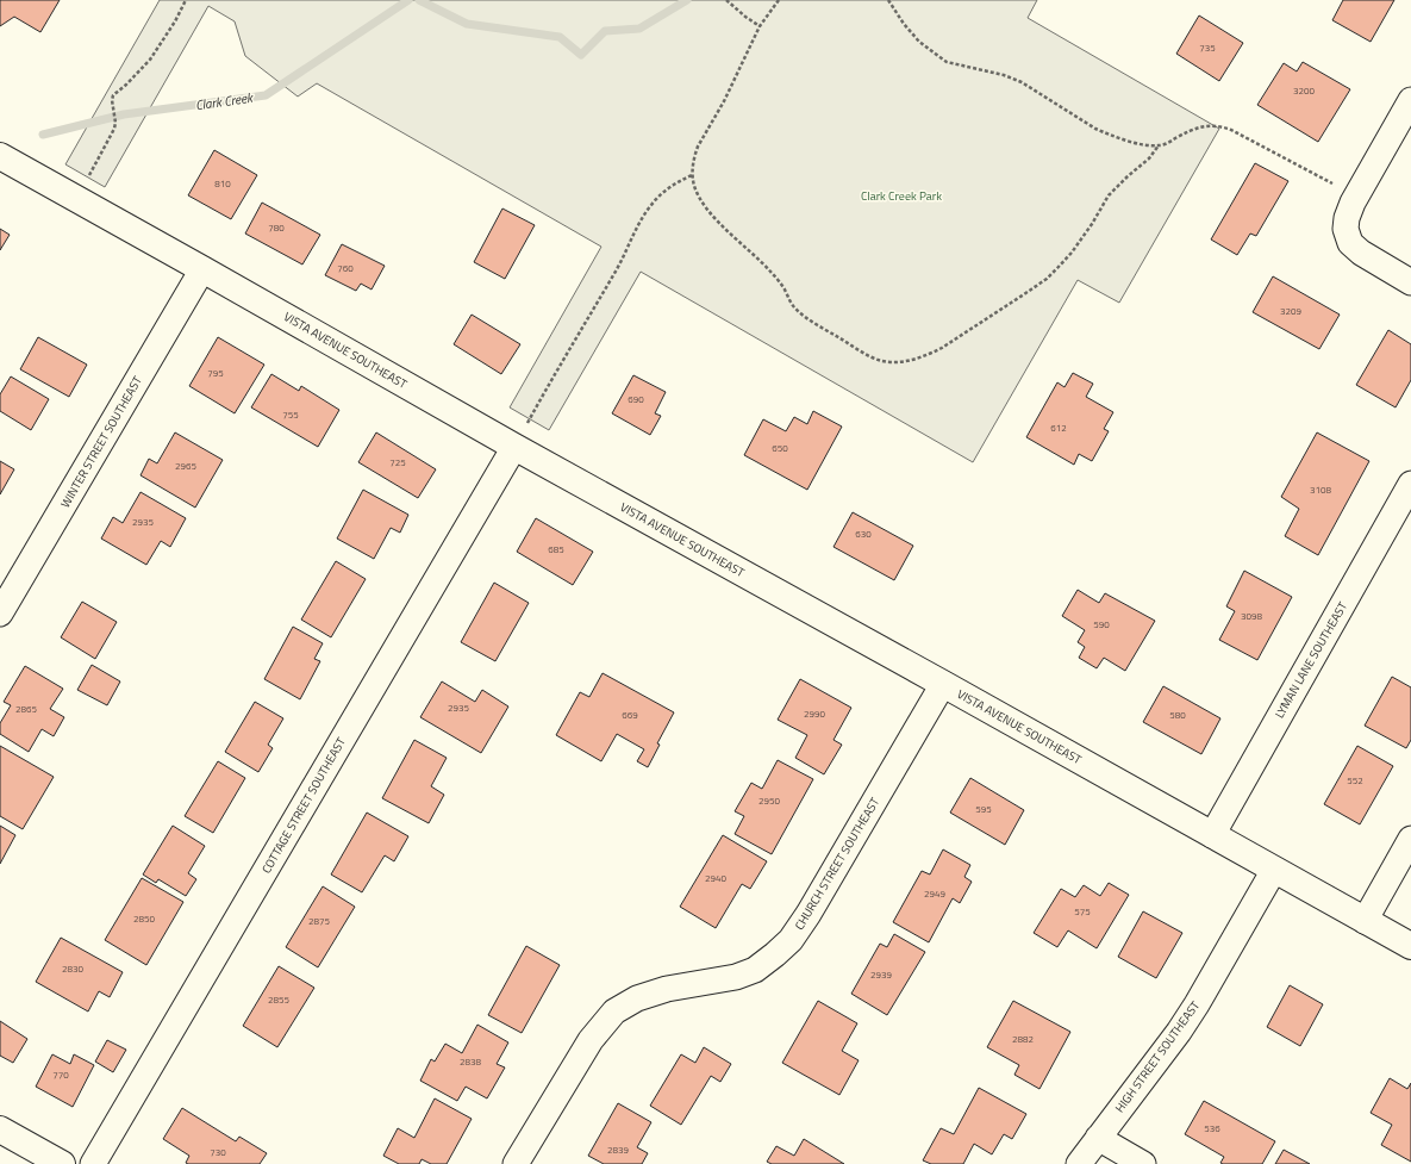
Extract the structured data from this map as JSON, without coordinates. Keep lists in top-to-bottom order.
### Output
{
  "streets": {
    "main road": ["VISTA AVENUE SOUTHEAST"],
    "street": [
      "WINTER STREET SOUTHEAST",
      "LYMAN LANE SOUTHEAST",
      "COTTAGE STREET SOUTHEAST",
      "CHURCH STREET SOUTHEAST",
      "HIGH STREET SOUTHEAST"
    ]
  },
  "crossings": [
    ["VISTA AVENUE SOUTHEAST", "WINTER STREET SOUTHEAST"],
    ["VISTA AVENUE SOUTHEAST", "LYMAN LANE SOUTHEAST"],
    ["VISTA AVENUE SOUTHEAST", "COTTAGE STREET SOUTHEAST"],
    ["VISTA AVENUE SOUTHEAST", "CHURCH STREET SOUTHEAST"],
    ["VISTA AVENUE SOUTHEAST", "HIGH STREET SOUTHEAST"]
  ],
  "water": ["Clark Creek"],
  "parks": ["Clark Creek Park"],
  "house_numbers": [
    "735",
    "3200",
    "810",
    "780",
    "760",
    "3209",
    "795",
    "690",
    "755",
    "612",
    "650",
    "725",
    "2965",
    "3108",
    "2935",
    "630",
    "685",
    "3098",
    "590",
    "2935",
    "2865",
    "2990",
    "669",
    "580",
    "552",
    "2950",
    "595",
    "2940",
    "2949",
    "575",
    "2850",
    "2875",
    "2830",
    "2939",
    "2855",
    "2882",
    "2838",
    "770",
    "536",
    "2839",
    "730"
  ]
}
